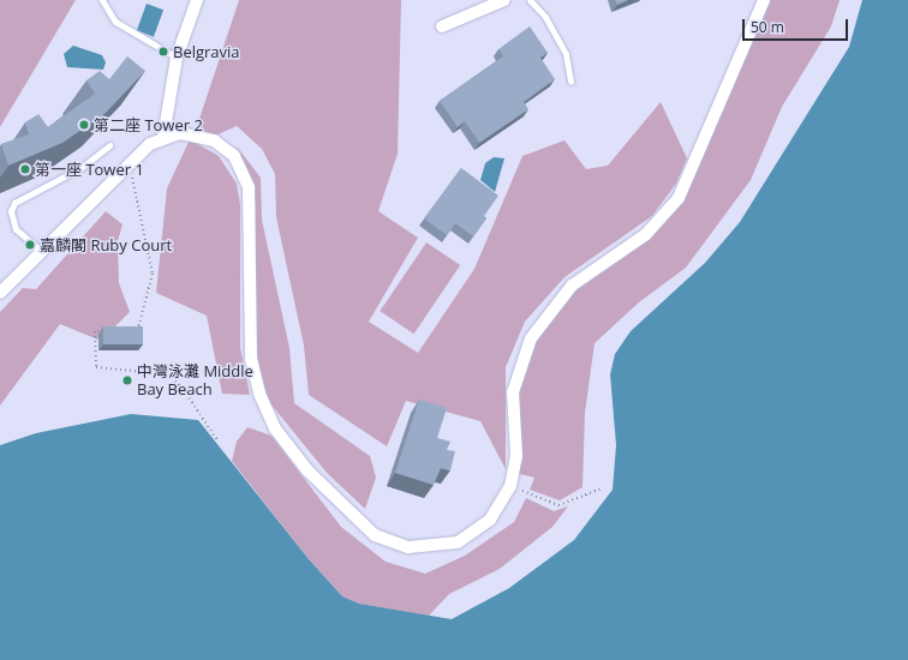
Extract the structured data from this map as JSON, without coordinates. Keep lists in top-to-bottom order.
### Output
{
  "places": [
    "Belgravia",
    "第二座 Tower 2",
    "第一座 Tower 1",
    "嘉麟閣 Ruby Court",
    "中灣泳灘 Middle Bay Beach"
  ],
  "scale_bar": "50 m"
}
